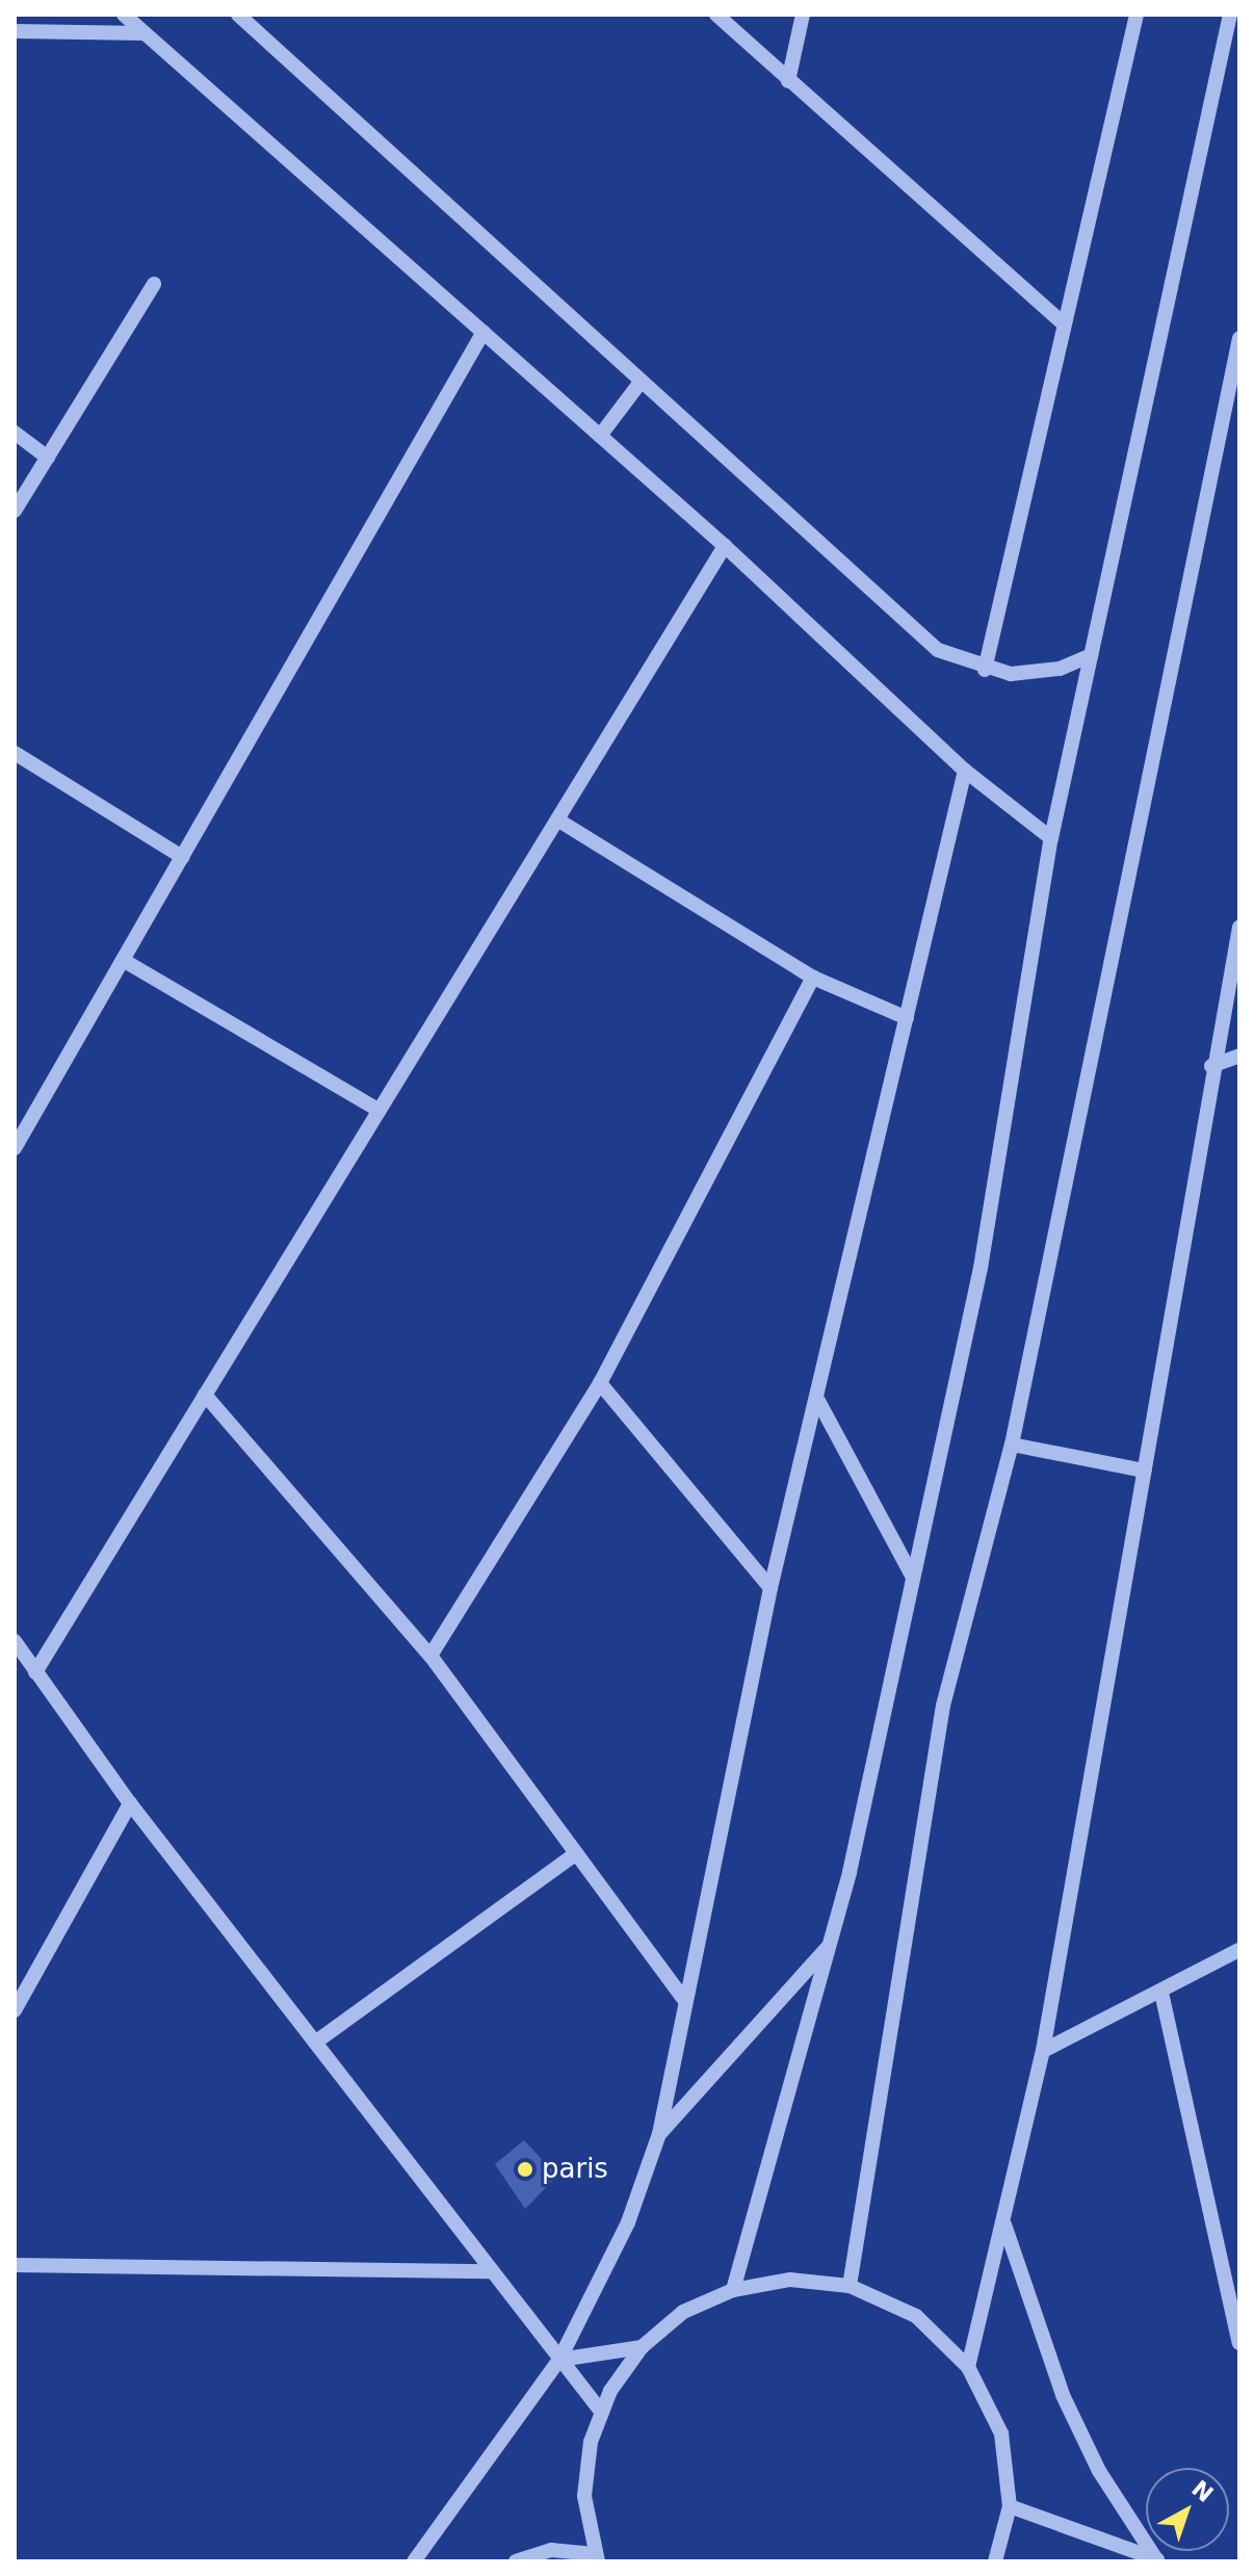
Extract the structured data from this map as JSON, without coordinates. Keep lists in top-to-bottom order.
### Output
{
  "places": ["paris"],
  "north": "top right"
}
